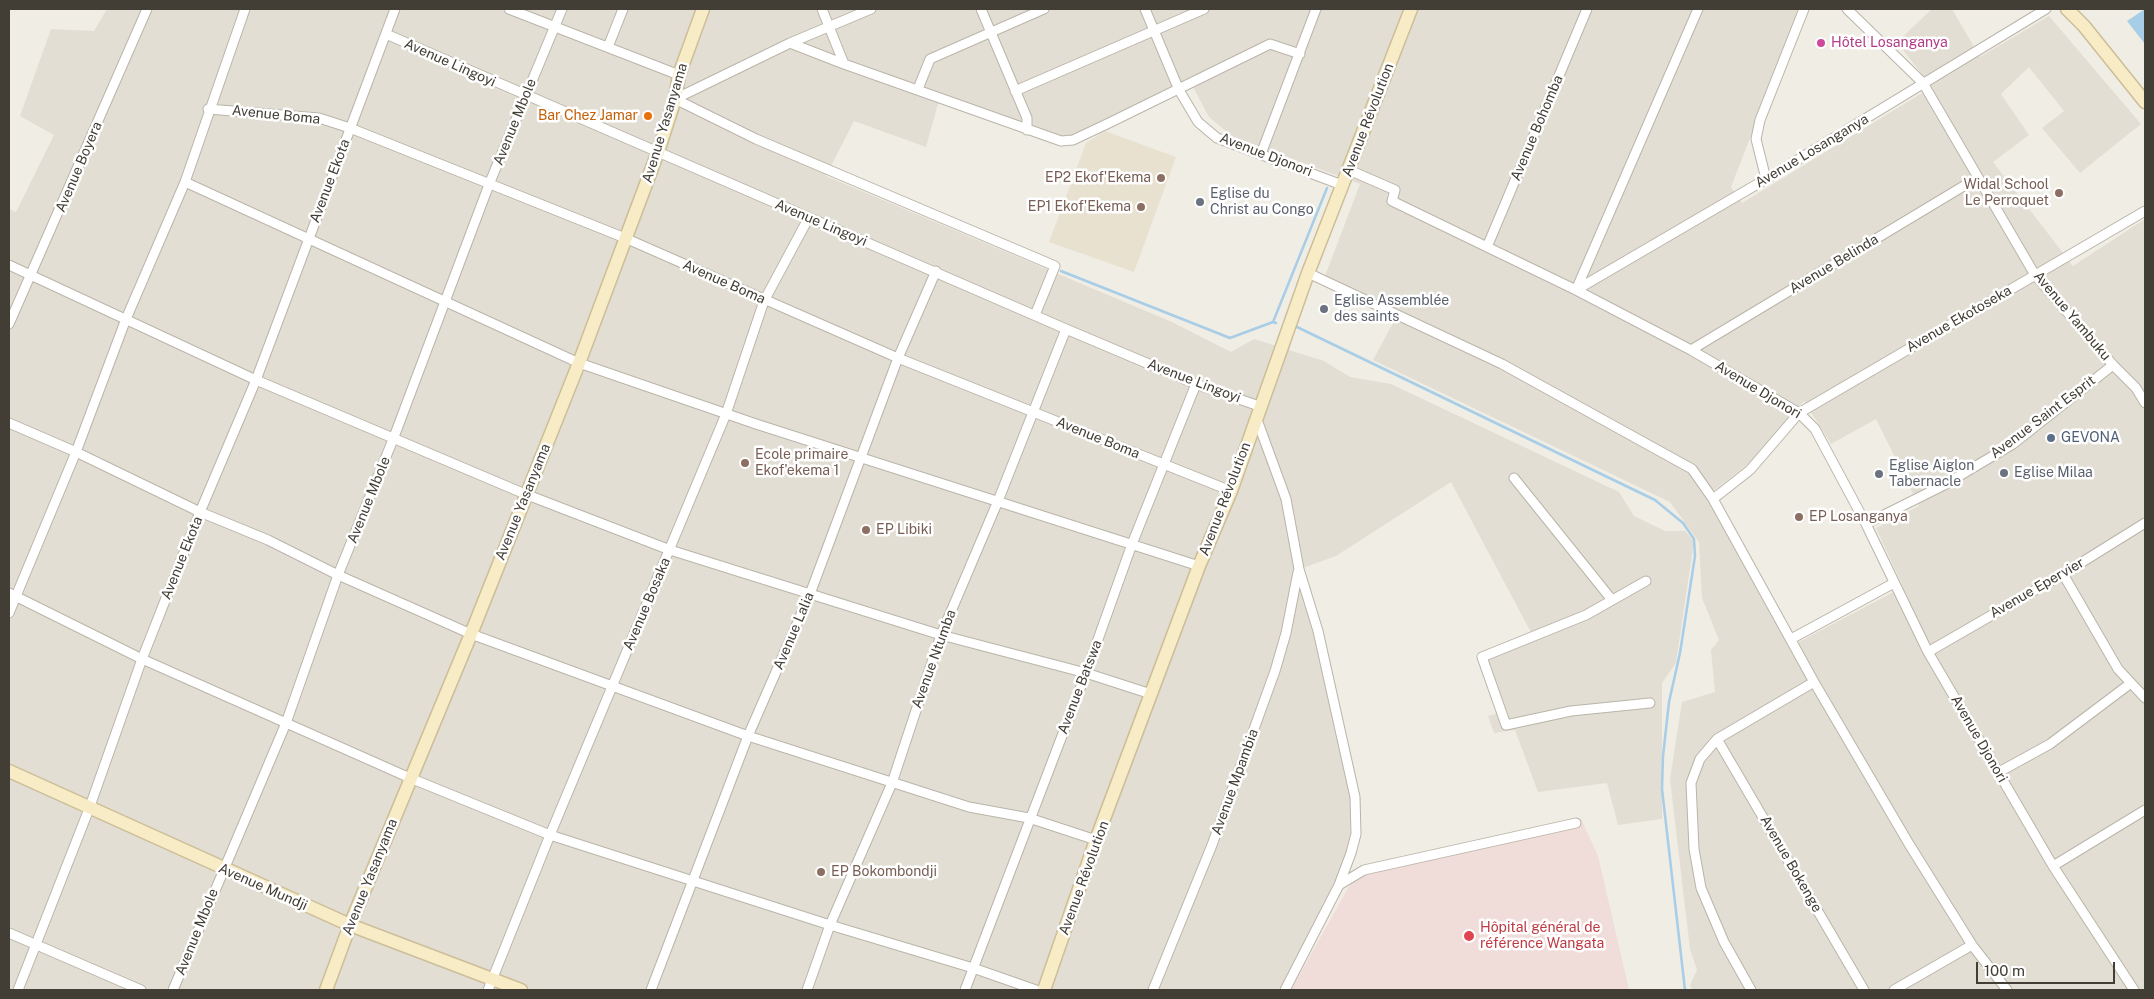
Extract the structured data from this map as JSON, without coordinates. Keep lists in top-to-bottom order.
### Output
{
  "streets": {
    "street": [
      "Avenue Lingoyi",
      "Avenue Boma",
      "Avenue Révolution",
      "Avenue Mbole",
      "Avenue Yasanyama",
      "Avenue Bohomba",
      "Avenue Losanganya",
      "Avenue Djonori",
      "Avenue Boyera",
      "Avenue Ekota",
      "Avenue Belinda",
      "Avenue Yambuku",
      "Avenue Ekotoseka",
      "Avenue Saint Esprit",
      "Avenue Epervier",
      "Avenue Bosaka",
      "Avenue Lalia",
      "Avenue Ntumba",
      "Avenue Batswa",
      "Avenue Mpambia",
      "Avenue Bokenge",
      "Avenue Mundji"
    ]
  },
  "crossings": [
    ["Avenue Lingoyi", "Avenue Révolution"],
    ["Avenue Lingoyi", "Avenue Mbole"],
    ["Avenue Lingoyi", "Avenue Yasanyama"],
    ["Avenue Lingoyi", "Avenue Ekota"],
    ["Avenue Lingoyi", "Avenue Bosaka"],
    ["Avenue Lingoyi", "Avenue Lalia"],
    ["Avenue Lingoyi", "Avenue Ntumba"],
    ["Avenue Lingoyi", "Avenue Batswa"],
    ["Avenue Boma", "Avenue Révolution"],
    ["Avenue Boma", "Avenue Mbole"],
    ["Avenue Boma", "Avenue Yasanyama"],
    ["Avenue Boma", "Avenue Ekota"],
    ["Avenue Boma", "Avenue Bosaka"],
    ["Avenue Boma", "Avenue Lalia"],
    ["Avenue Boma", "Avenue Ntumba"],
    ["Avenue Boma", "Avenue Batswa"],
    ["Avenue Révolution", "Avenue Djonori"],
    ["Avenue Mbole", "Avenue Mundji"],
    ["Avenue Yasanyama", "Avenue Mundji"],
    ["Avenue Bohomba", "Avenue Djonori"],
    ["Avenue Losanganya", "Avenue Djonori"],
    ["Avenue Losanganya", "Avenue Yambuku"],
    ["Avenue Djonori", "Avenue Belinda"],
    ["Avenue Djonori", "Avenue Ekotoseka"],
    ["Avenue Djonori", "Avenue Saint Esprit"],
    ["Avenue Djonori", "Avenue Epervier"],
    ["Avenue Ekota", "Avenue Mundji"],
    ["Avenue Belinda", "Avenue Yambuku"],
    ["Avenue Yambuku", "Avenue Ekotoseka"],
    ["Avenue Yambuku", "Avenue Saint Esprit"],
    ["Avenue Bosaka", "Avenue Mundji"]
  ],
  "places": [
    "Hôtel Losanganya",
    "Bar Chez Jamar",
    "EP2 Ekof'Ekema",
    "Widal School Le Perroquet",
    "Eglise du Christ au Congo",
    "EP1 Ekof'Ekema",
    "Eglise Assemblée des saints",
    "GEVONA",
    "Ecole primaire Ekof'ekema 1",
    "Eglise Milaa",
    "Eglise Aiglon Tabernacle",
    "EP Losanganya",
    "EP Libiki",
    "EP Bokombondji",
    "Hôpital général de référence Wangata"
  ],
  "scale_bar": "100 m"
}
